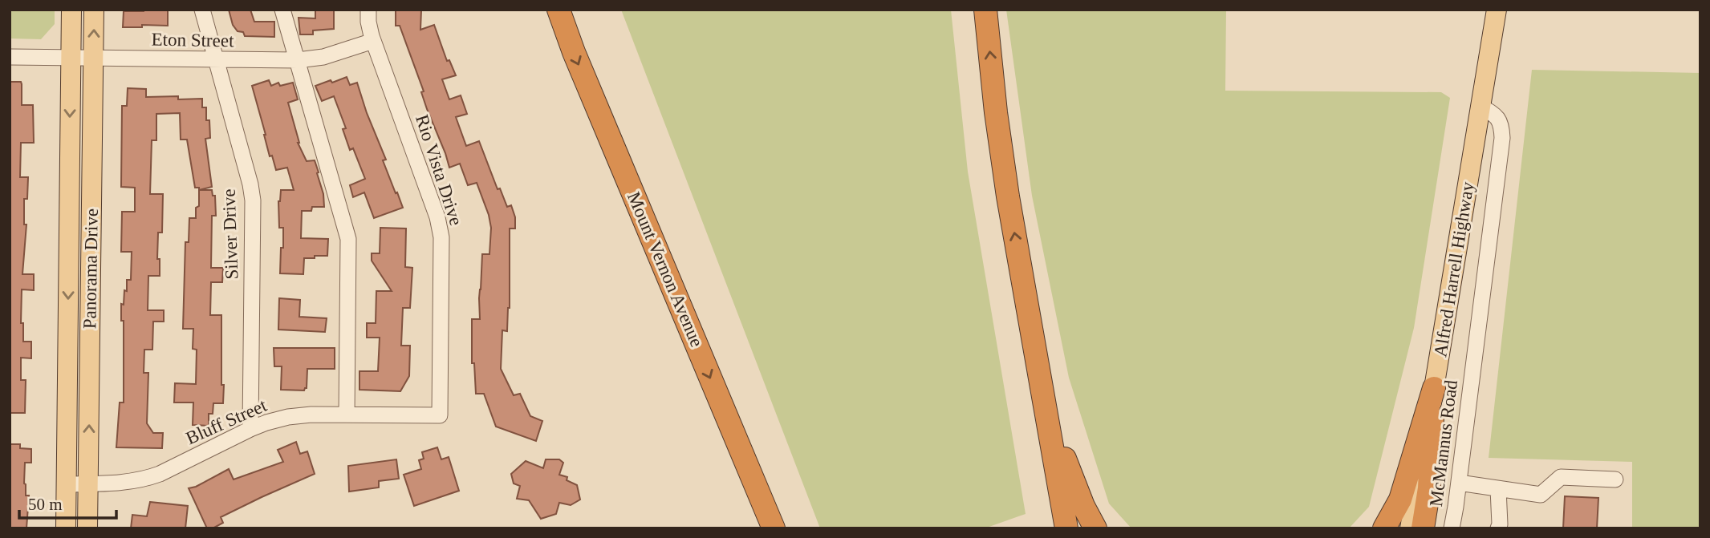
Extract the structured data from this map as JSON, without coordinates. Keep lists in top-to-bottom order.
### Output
{
  "streets": {
    "highway": ["Mount Vernon Avenue"],
    "main road": ["Panorama Drive", "Alfred Harrell Highway"],
    "street": [
      "Eton Street",
      "Rio Vista Drive",
      "Silver Drive",
      "Bluff Street",
      "McMannus Road"
    ]
  },
  "crossings": [
    ["Eton Street", "Rio Vista Drive"],
    ["Eton Street", "Silver Drive"],
    ["Eton Street", "Panorama Drive"],
    ["Rio Vista Drive", "Bluff Street"],
    ["Silver Drive", "Bluff Street"],
    ["Panorama Drive", "Bluff Street"],
    ["Alfred Harrell Highway", "McMannus Road"]
  ],
  "one_way": ["Mount Vernon Avenue"],
  "scale_bar": "50 m"
}
